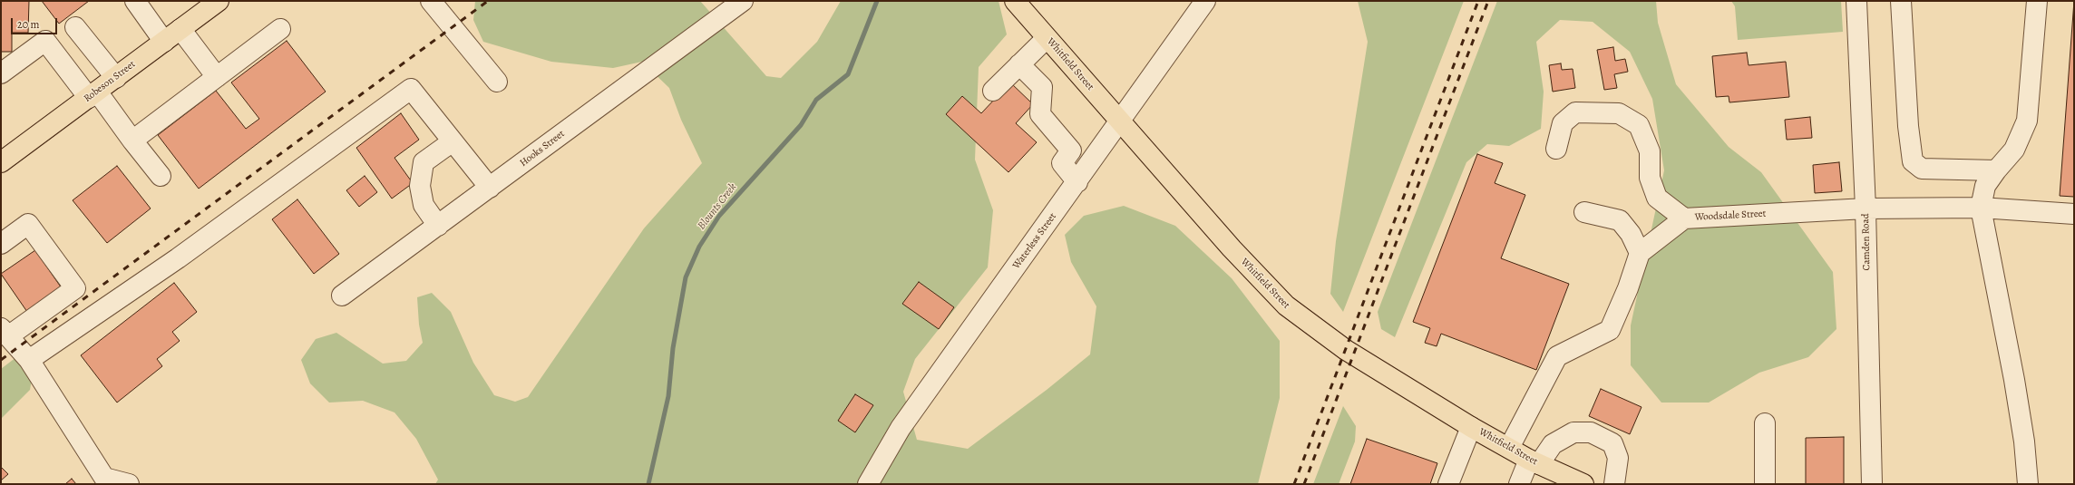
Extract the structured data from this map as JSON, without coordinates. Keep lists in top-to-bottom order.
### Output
{
  "streets": {
    "main road": ["Whitfield Street", "Robeson Street"],
    "street": [
      "Hooks Street",
      "Woodsdale Street",
      "Waterless Street",
      "Camden Road"
    ]
  },
  "crossings": [
    ["Whitfield Street", "Waterless Street"],
    ["Woodsdale Street", "Camden Road"]
  ],
  "water": ["Blounts Creek"],
  "scale_bar": "20 m"
}
